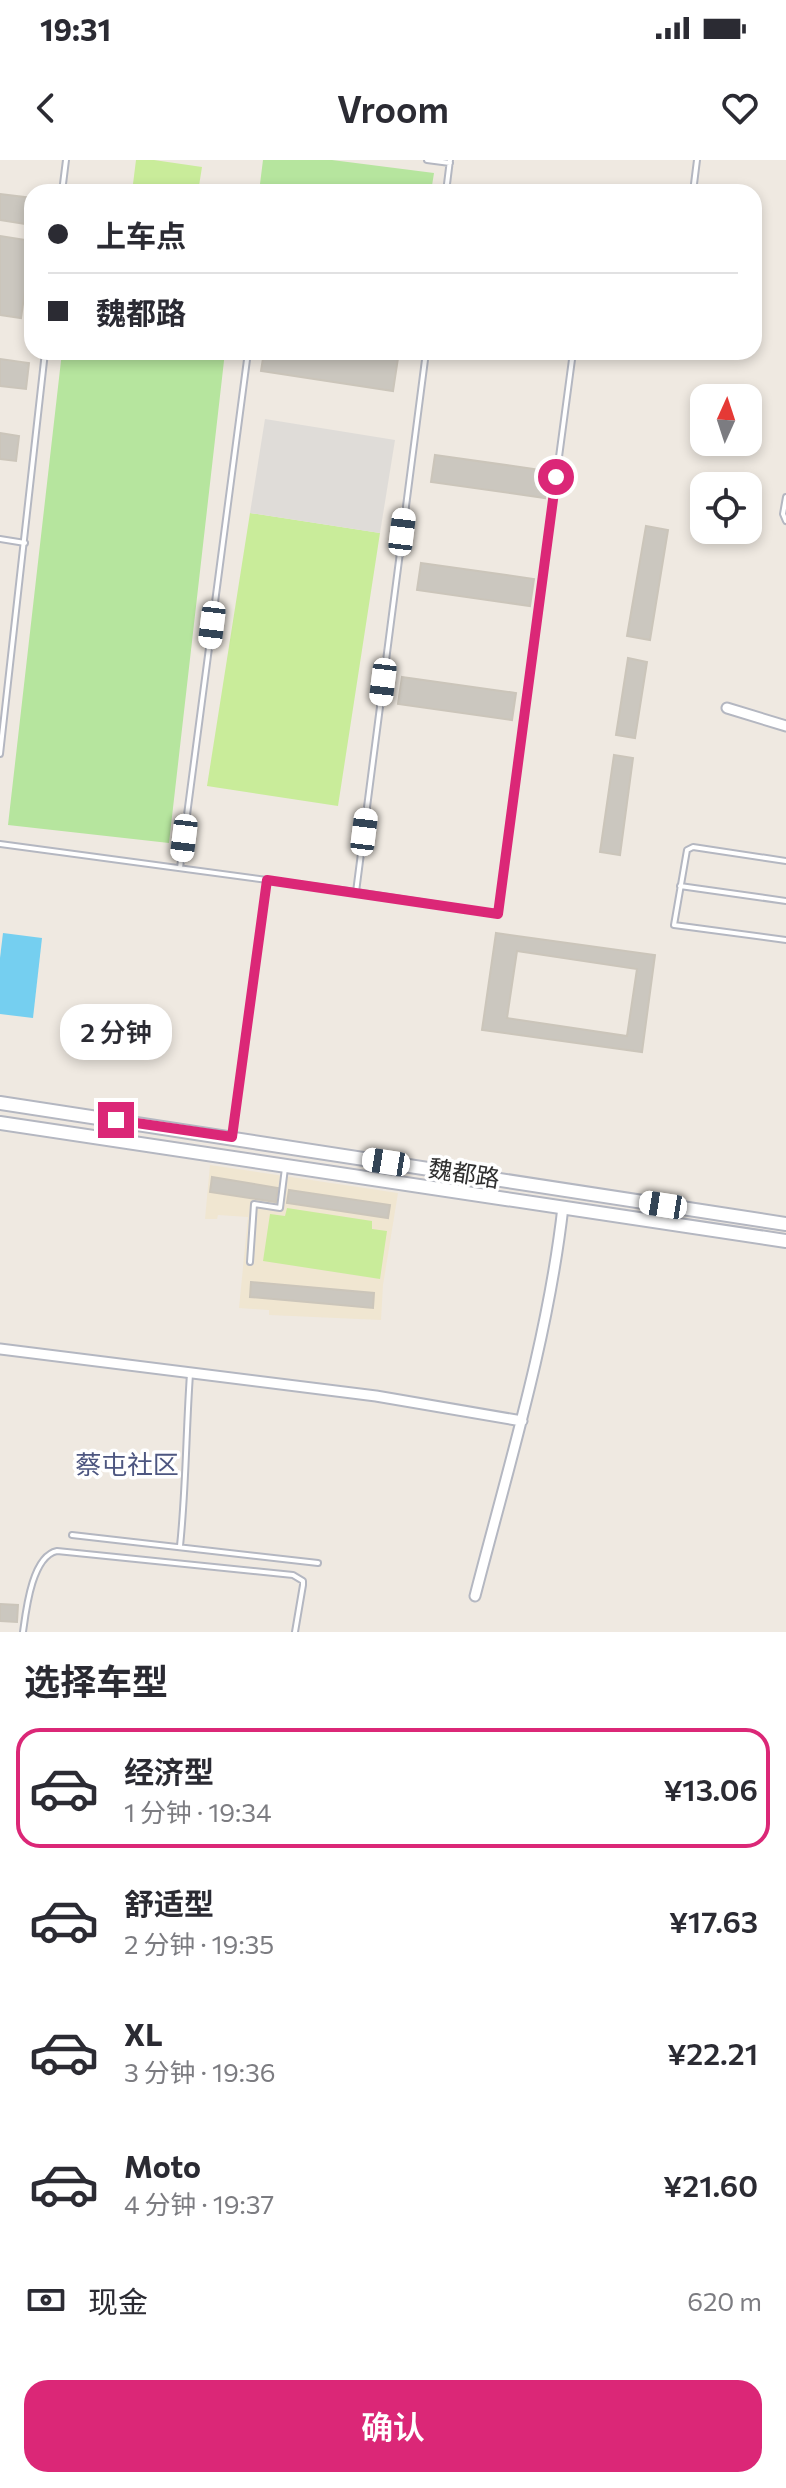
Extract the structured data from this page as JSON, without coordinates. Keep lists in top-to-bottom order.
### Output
{
  "streets": {
    "main road": ["魏都路"]
  },
  "districts": ["蔡屯社区"],
  "north": "top",
  "page": {
    "status": "19:31",
    "header": "Vroom",
    "banner": ["上车点", "魏都路"],
    "bubble": "2 分钟",
    "heading": "选择车型",
    "list": [
      {
        "name": "经济型",
        "note": "1 分钟 · 19:34",
        "value": "¥13.06"
      },
      {
        "name": "舒适型",
        "note": "2 分钟 · 19:35",
        "value": "¥17.63"
      },
      {
        "name": "XL",
        "note": "3 分钟 · 19:36",
        "value": "¥22.21"
      },
      {
        "name": "Moto",
        "note": "4 分钟 · 19:37",
        "value": "¥21.60"
      }
    ],
    "pay": ["现金", "620 m"],
    "buttons": "确认"
  }
}
